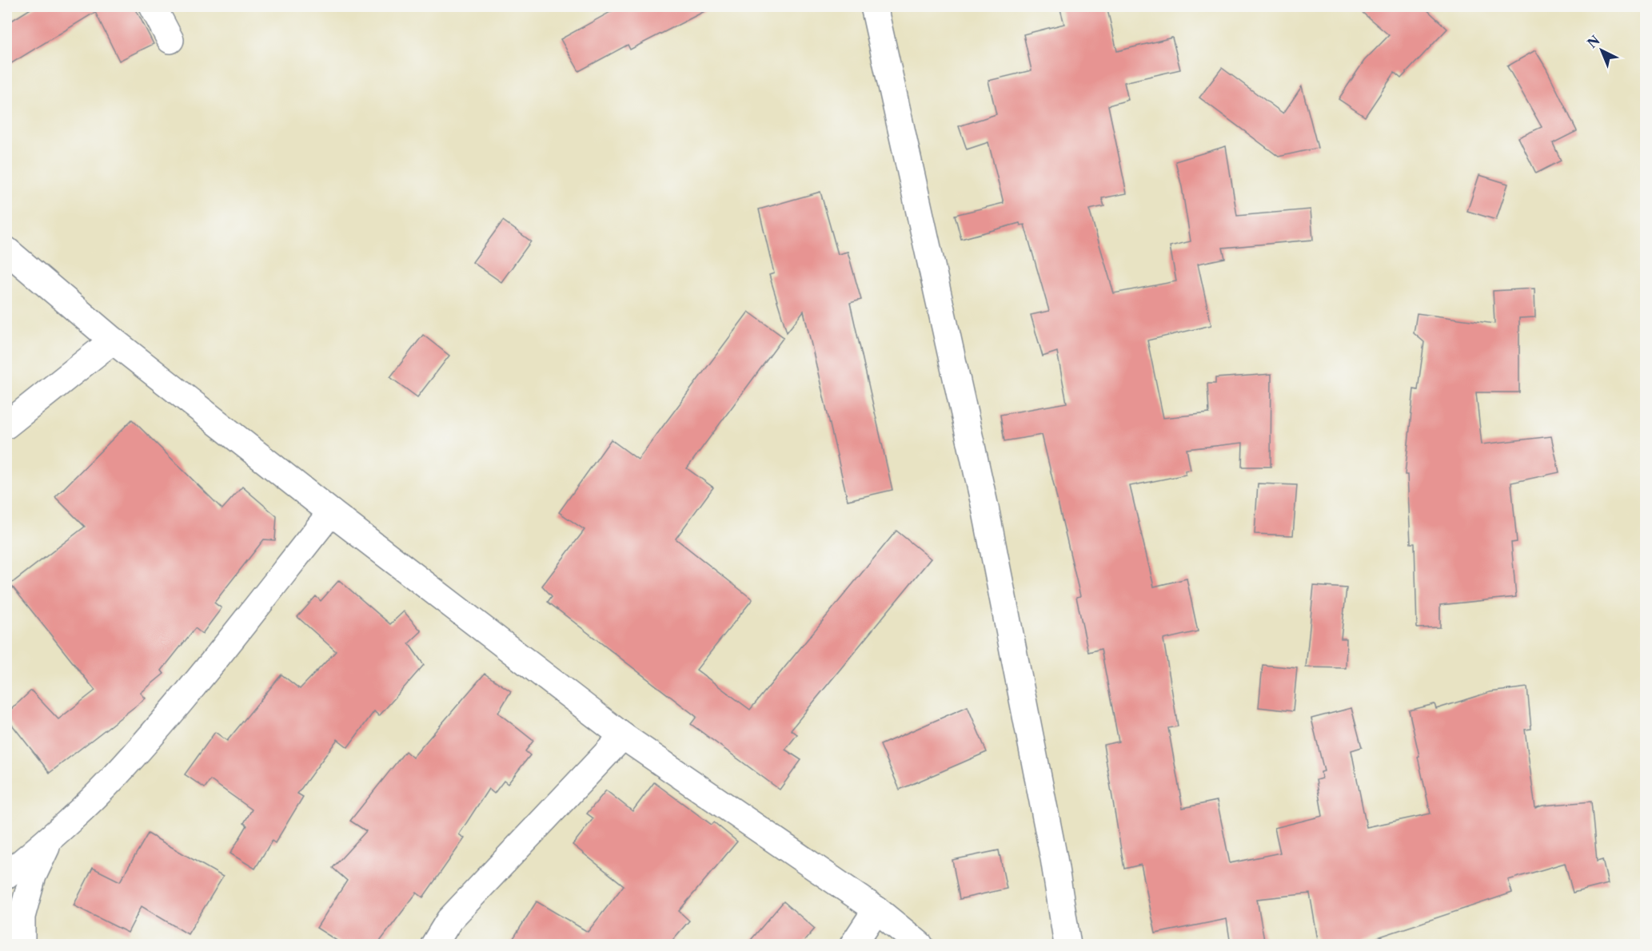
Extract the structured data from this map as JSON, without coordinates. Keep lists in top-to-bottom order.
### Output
{
  "north": "top left"
}
